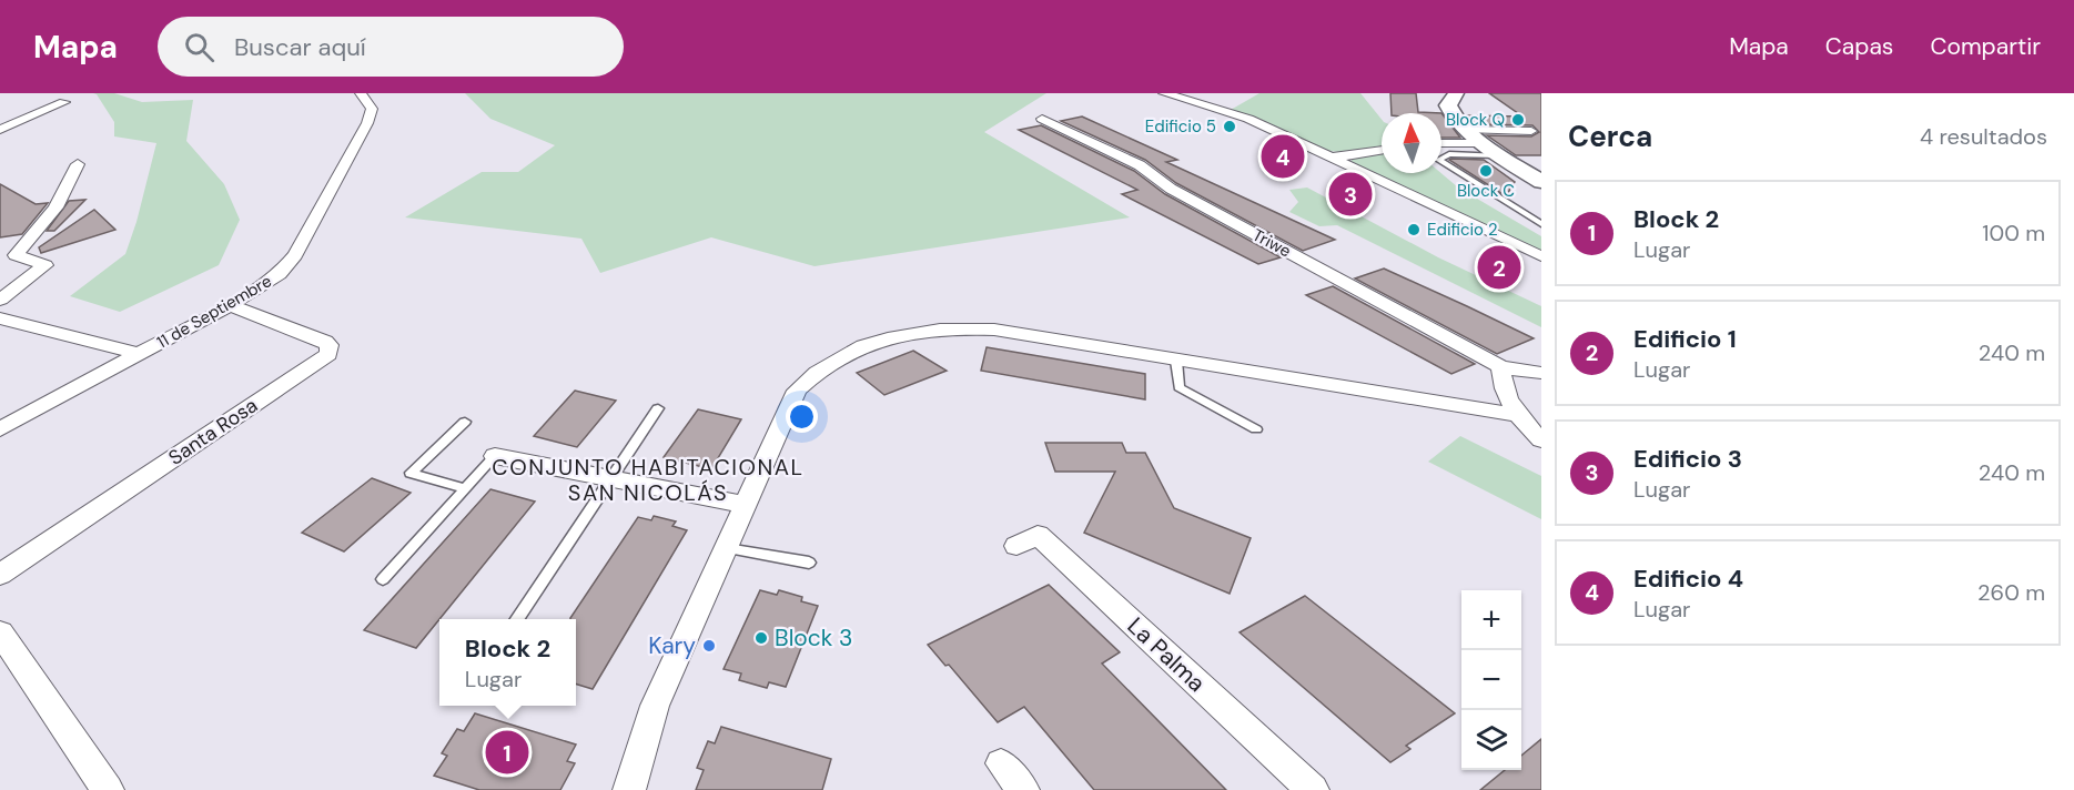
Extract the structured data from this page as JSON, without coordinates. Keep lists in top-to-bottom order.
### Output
{
  "streets": {
    "street": [
      "Triwe",
      "11 de Septiembre",
      "Santa Rosa",
      "La Palma"
    ]
  },
  "crossings": [
    ["11 de Septiembre", "Santa Rosa"]
  ],
  "districts": ["CONJUNTO HABITACIONAL SAN NICOLÁS"],
  "places": [
    "Block Q",
    "Edificio 5",
    "Block C",
    "Edificio 2",
    "Block 3",
    "Kary"
  ],
  "north": "top",
  "page": {
    "header": "Mapa",
    "search": "Buscar aquí",
    "nav": ["Mapa", "Capas", "Compartir"],
    "heading": ["Cerca", "4 resultados"],
    "pins": [
      "4",
      "3",
      "2",
      "1"
    ],
    "list": [
      {
        "mark": "1",
        "name": "Block 2",
        "note": "Lugar",
        "value": "100 m"
      },
      {
        "mark": "2",
        "name": "Edificio 1",
        "note": "Lugar",
        "value": "240 m"
      },
      {
        "mark": "3",
        "name": "Edificio 3",
        "note": "Lugar",
        "value": "240 m"
      },
      {
        "mark": "4",
        "name": "Edificio 4",
        "note": "Lugar",
        "value": "260 m"
      }
    ],
    "map_buttons": ["+", "−"],
    "popup": ["Block 2", "Lugar"]
  }
}
